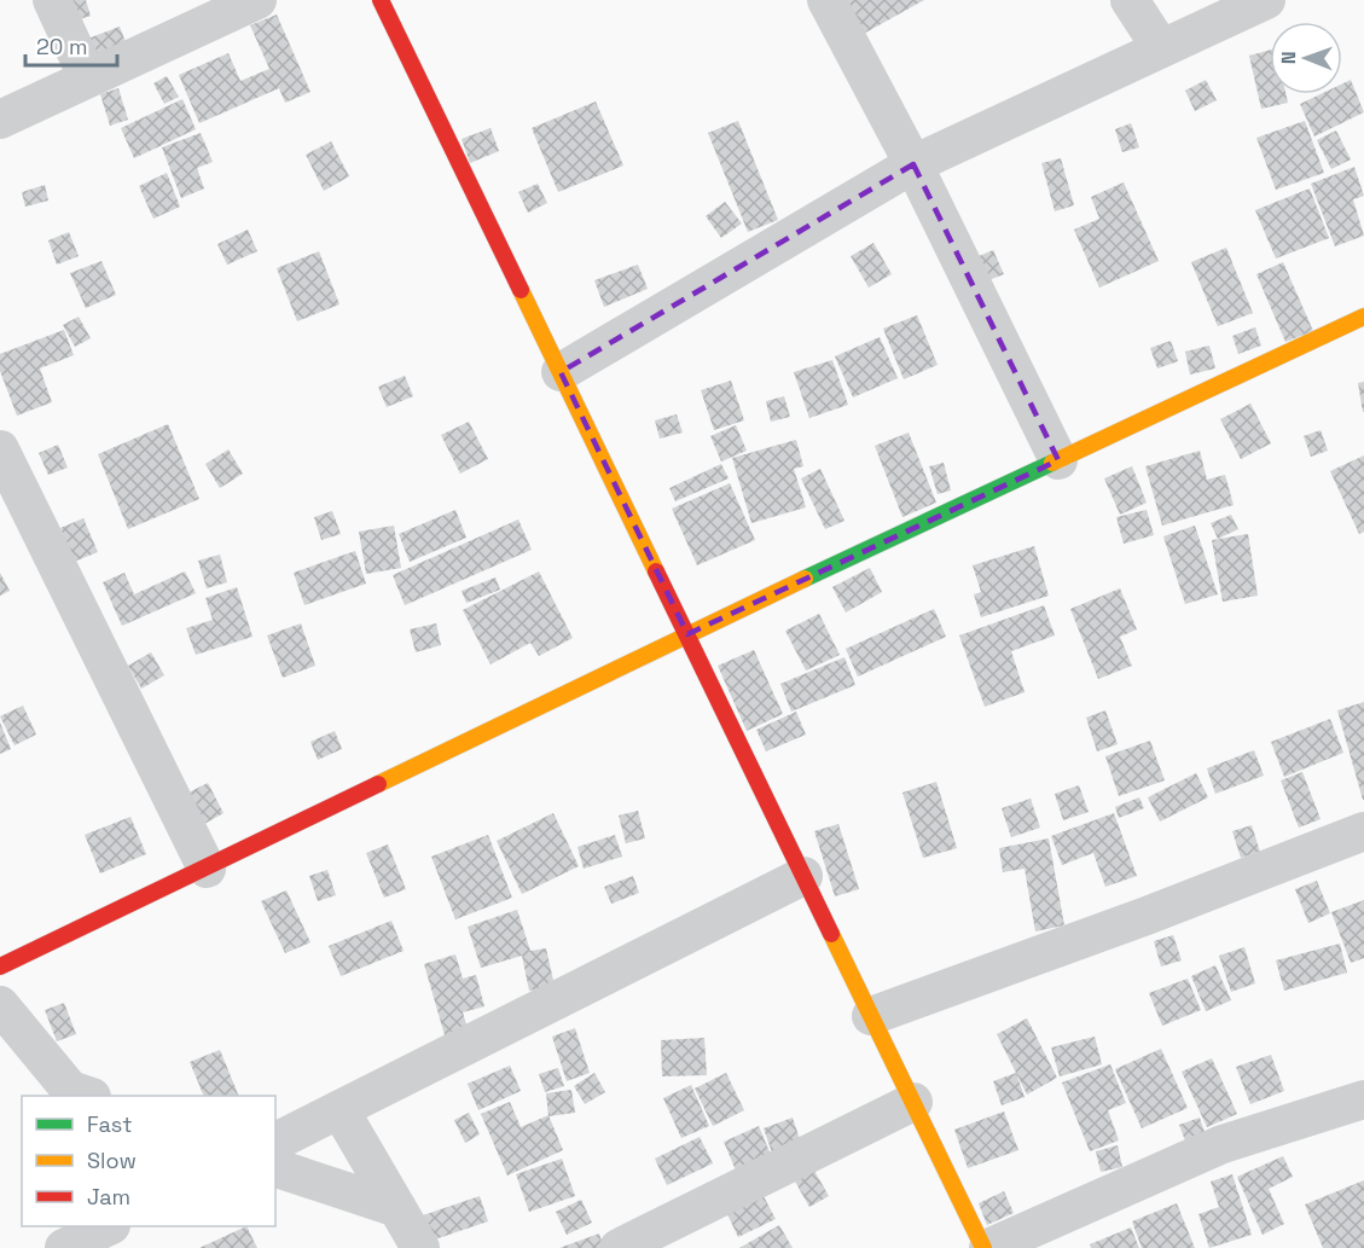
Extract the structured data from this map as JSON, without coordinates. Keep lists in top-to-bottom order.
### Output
{
  "legend": ["Fast", "Slow", "Jam"],
  "scale_bar": "20 m",
  "north": "left"
}
